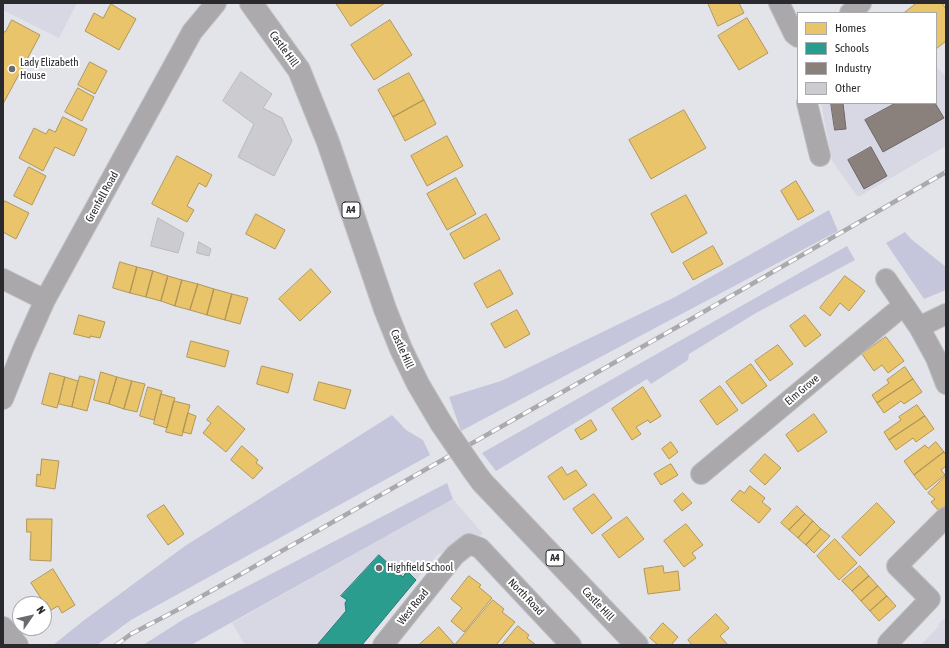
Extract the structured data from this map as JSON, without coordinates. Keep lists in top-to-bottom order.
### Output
{
  "streets": {
    "main road": ["Castle Hill", "A4"],
    "street": [
      "Grenfell Road",
      "Elm Grove",
      "North Road",
      "West Road"
    ]
  },
  "crossings": [
    ["North Road", "West Road"]
  ],
  "places": ["Lady Elizabeth House", "Highfield School"],
  "legend": [
    "Homes",
    "Schools",
    "Industry",
    "Other"
  ],
  "north": "top right"
}
